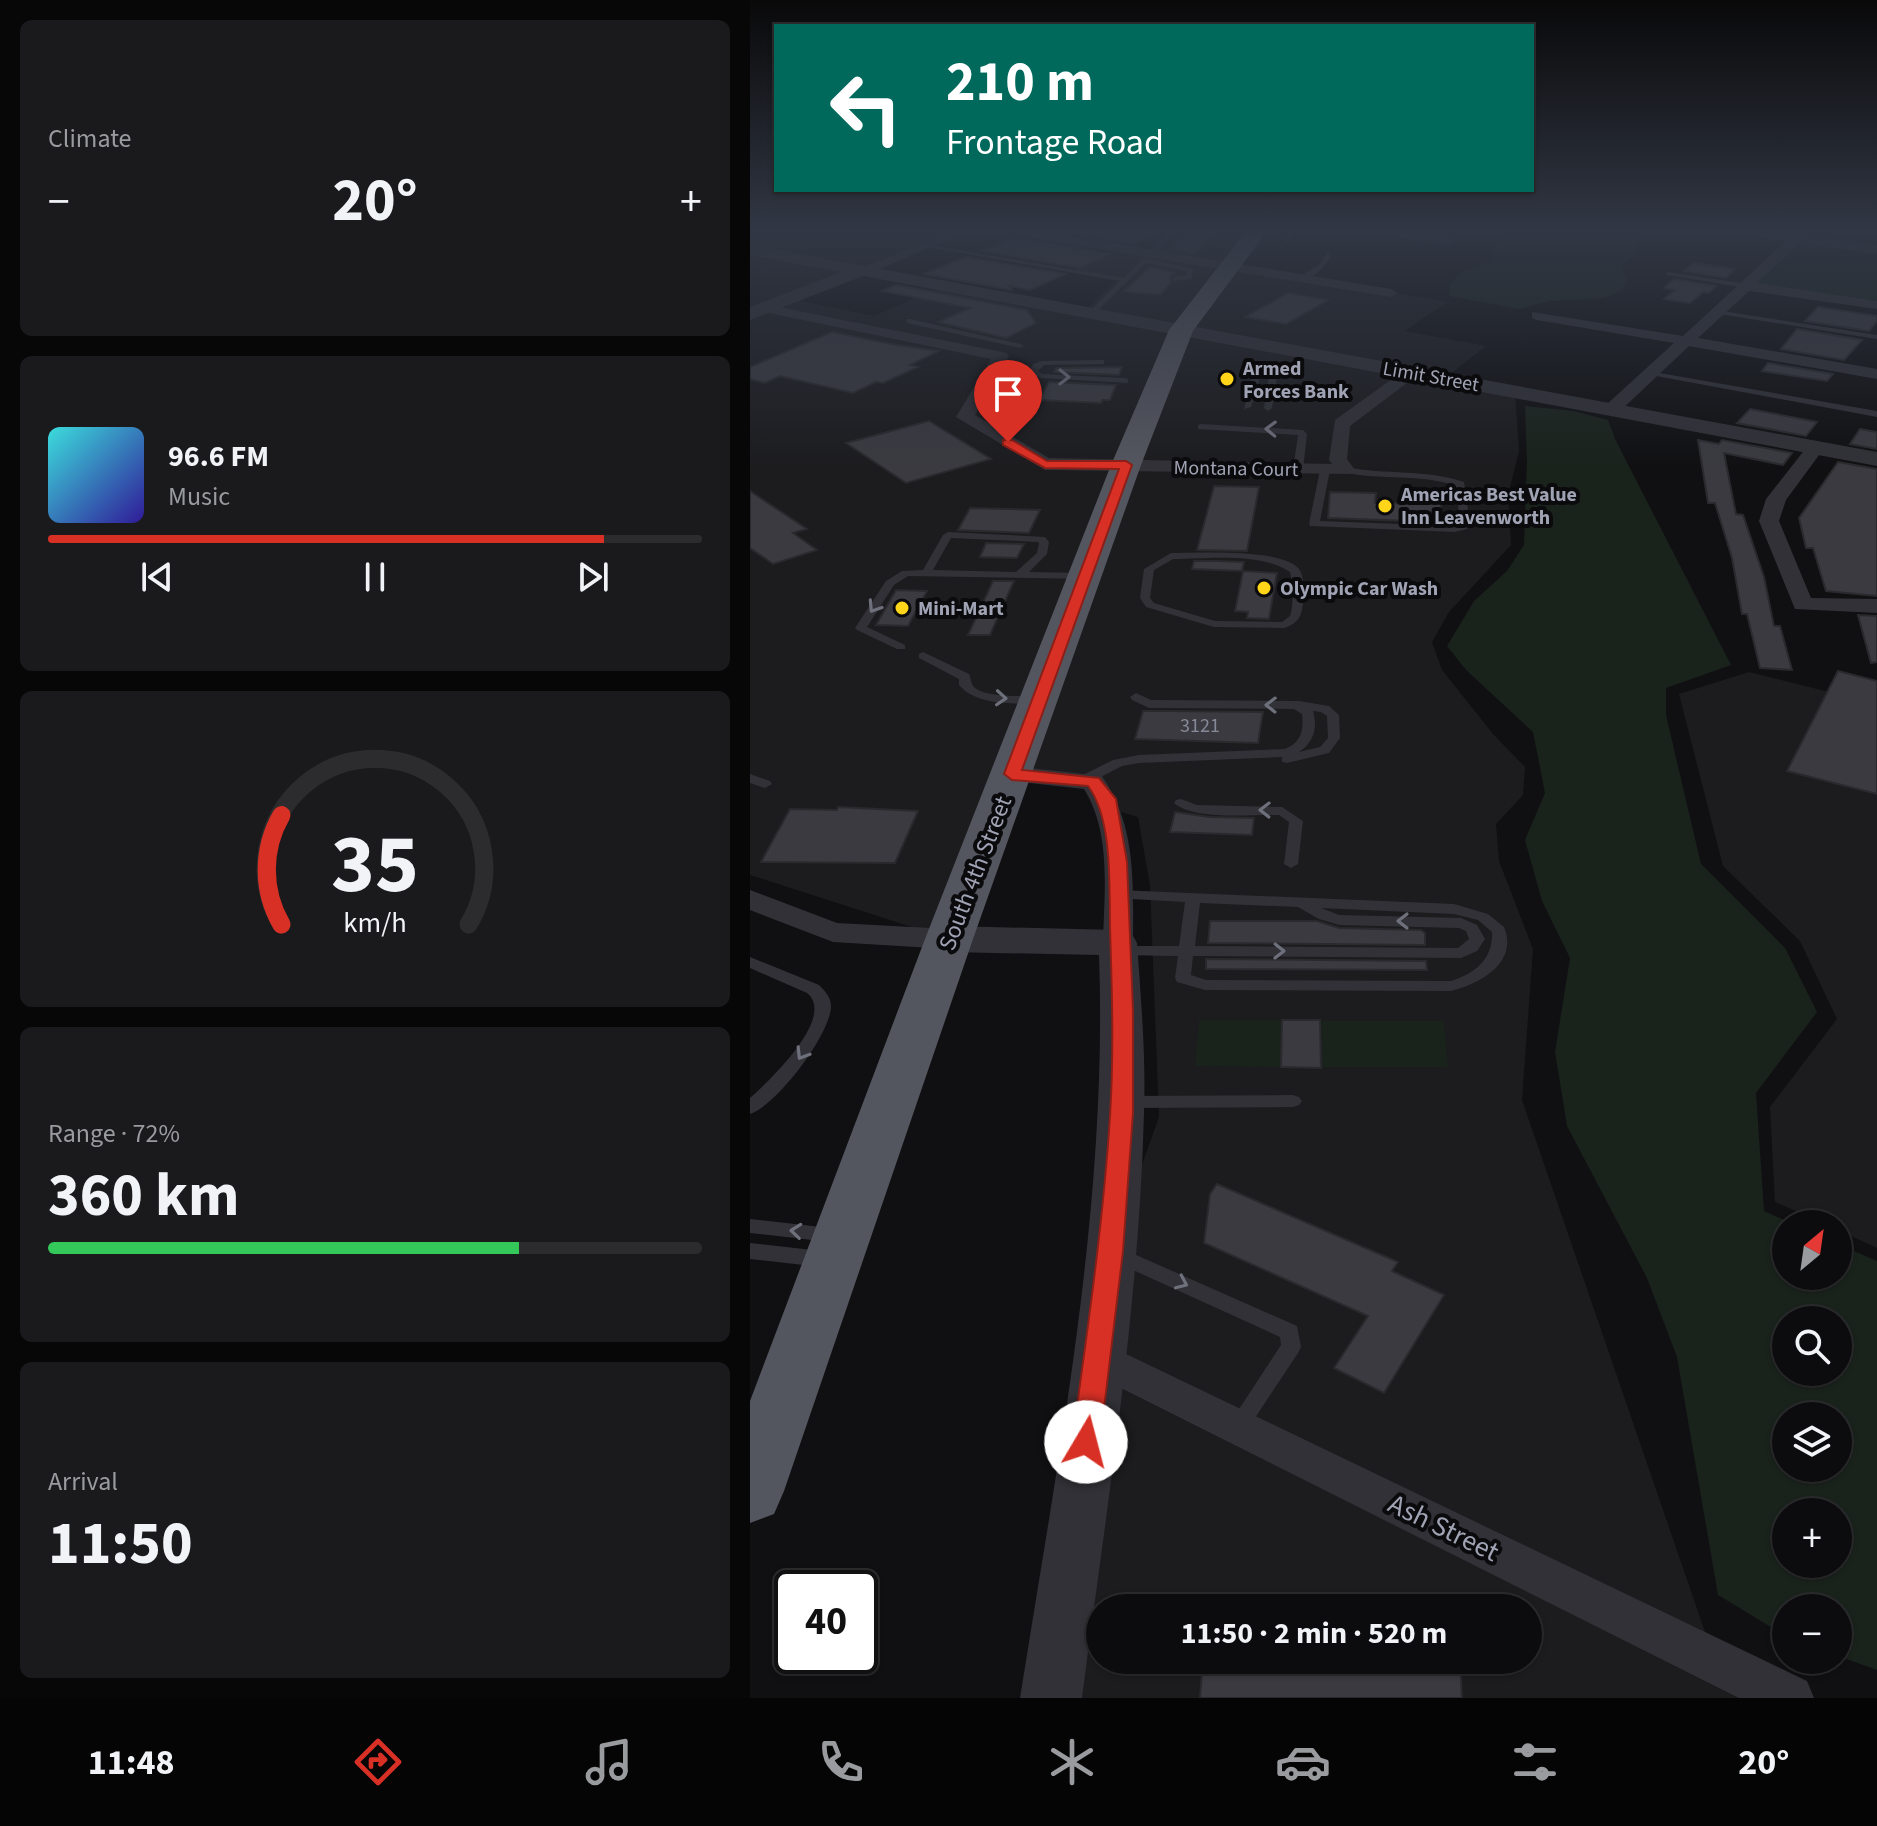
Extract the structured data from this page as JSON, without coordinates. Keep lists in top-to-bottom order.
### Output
{
  "streets": {
    "highway": ["South 4th Street"],
    "street": ["Limit Street", "Montana Court", "Ash Street"]
  },
  "crossings": [
    ["Limit Street", "South 4th Street"],
    ["Montana Court", "South 4th Street"]
  ],
  "places": [
    "Armed Forces Bank",
    "Americas Best Value Inn Leavenworth",
    "Olympic Car Wash",
    "Mini-Mart"
  ],
  "house_numbers": ["3121"],
  "north": "top right",
  "page": {
    "tile": [
      "Climate",
      ["Range · 72%", "360 km"],
      ["Arrival", "11:50"]
    ],
    "turn": ["210 m", "Frontage Road"],
    "heat": ["−", "20°", "+"],
    "song": ["96.6 FM", "Music"],
    "map_buttons": ["+", "−"],
    "limit": "40",
    "trip": "11:50 · 2 min · 520 m",
    "tabs": ["11:48", "20°"],
    "gauge": ["35", "km/h"]
  }
}
